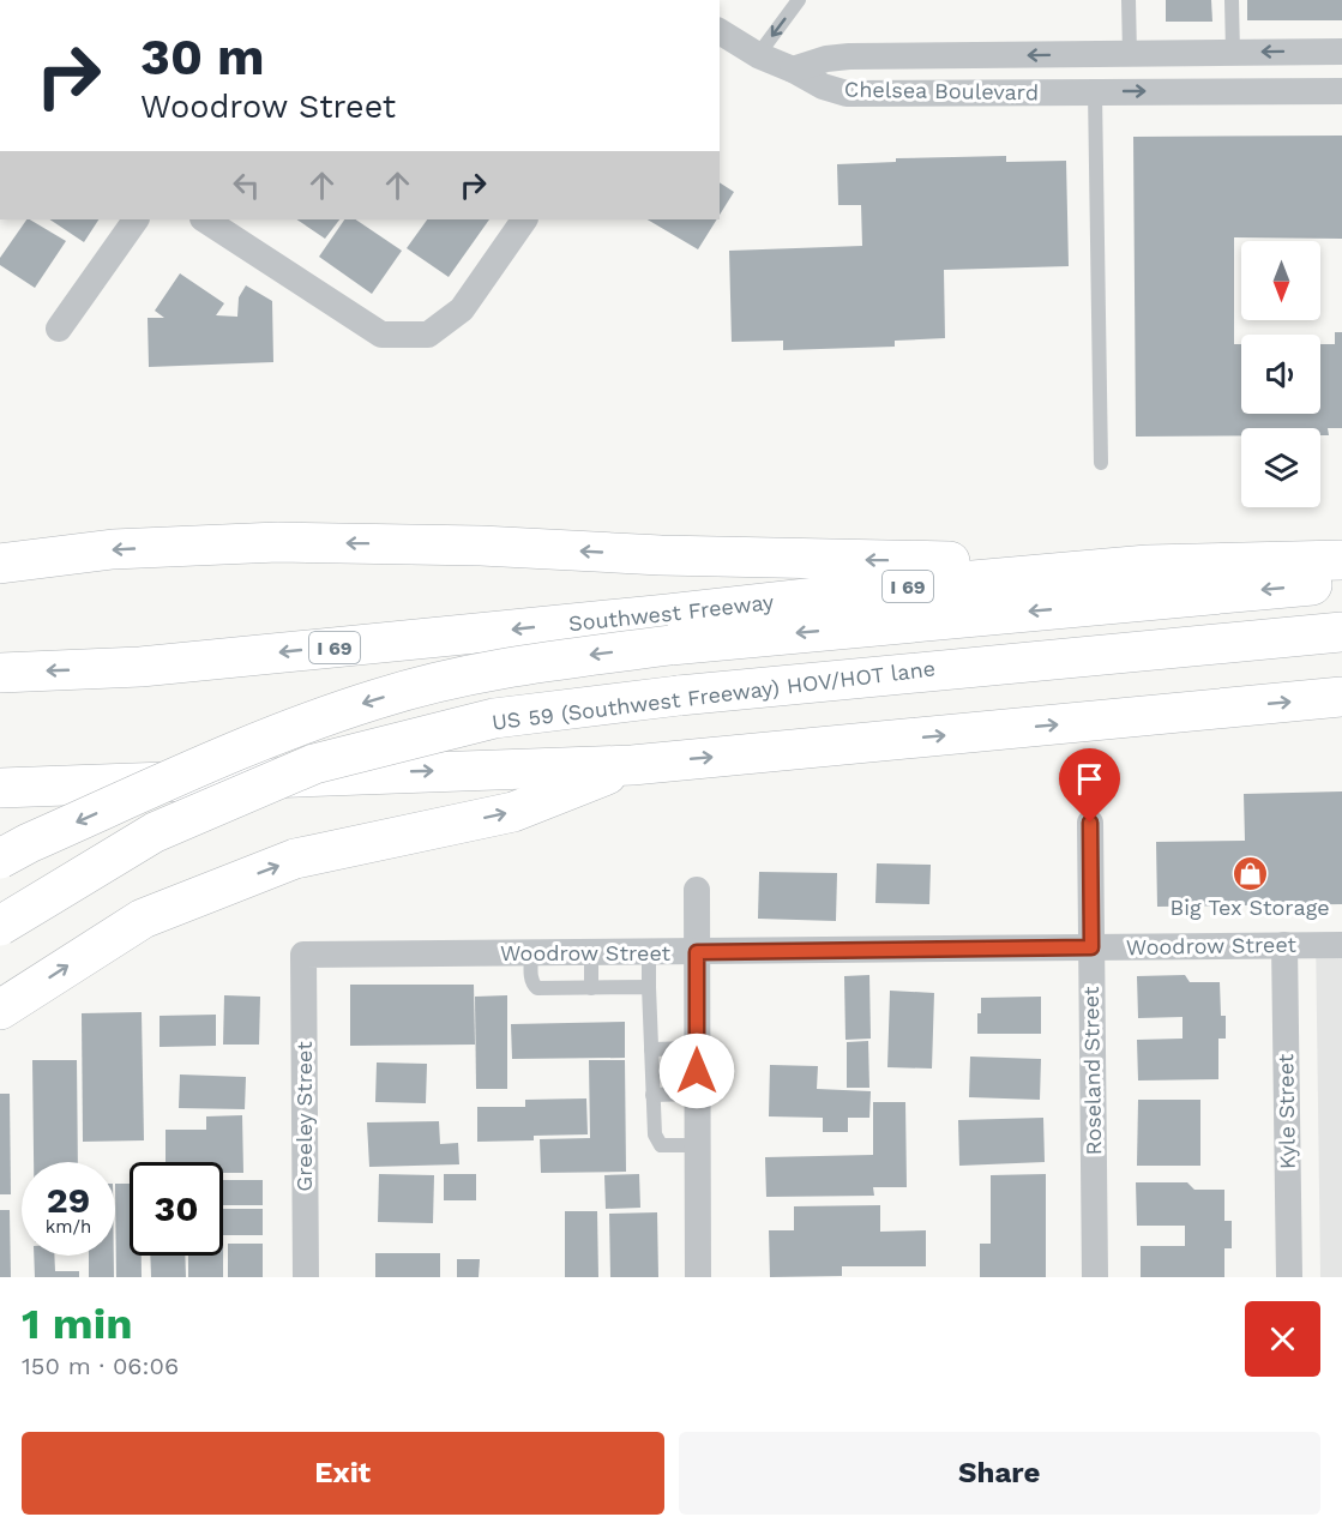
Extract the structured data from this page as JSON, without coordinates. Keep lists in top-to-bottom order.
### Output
{
  "streets": {
    "highway": ["I 69", "Southwest Freeway", "US 59 (Southwest Freeway) HOV/HOT lane"],
    "street": [
      "Chelsea Boulevard",
      "Woodrow Street",
      "Roseland Street",
      "Kyle Street",
      "Greeley Street"
    ]
  },
  "crossings": [
    ["Woodrow Street", "Roseland Street"],
    ["Woodrow Street", "Kyle Street"],
    ["Woodrow Street", "Greeley Street"]
  ],
  "places": {
    "shop": ["Big Tex Storage"]
  },
  "north": "bottom",
  "page": {
    "turn": ["30 m", "Woodrow Street"],
    "speed": "29 km/h",
    "limit": "30",
    "heading": ["1 min", "150 m · 06:06"],
    "buttons": ["Exit", "Share"]
  }
}
